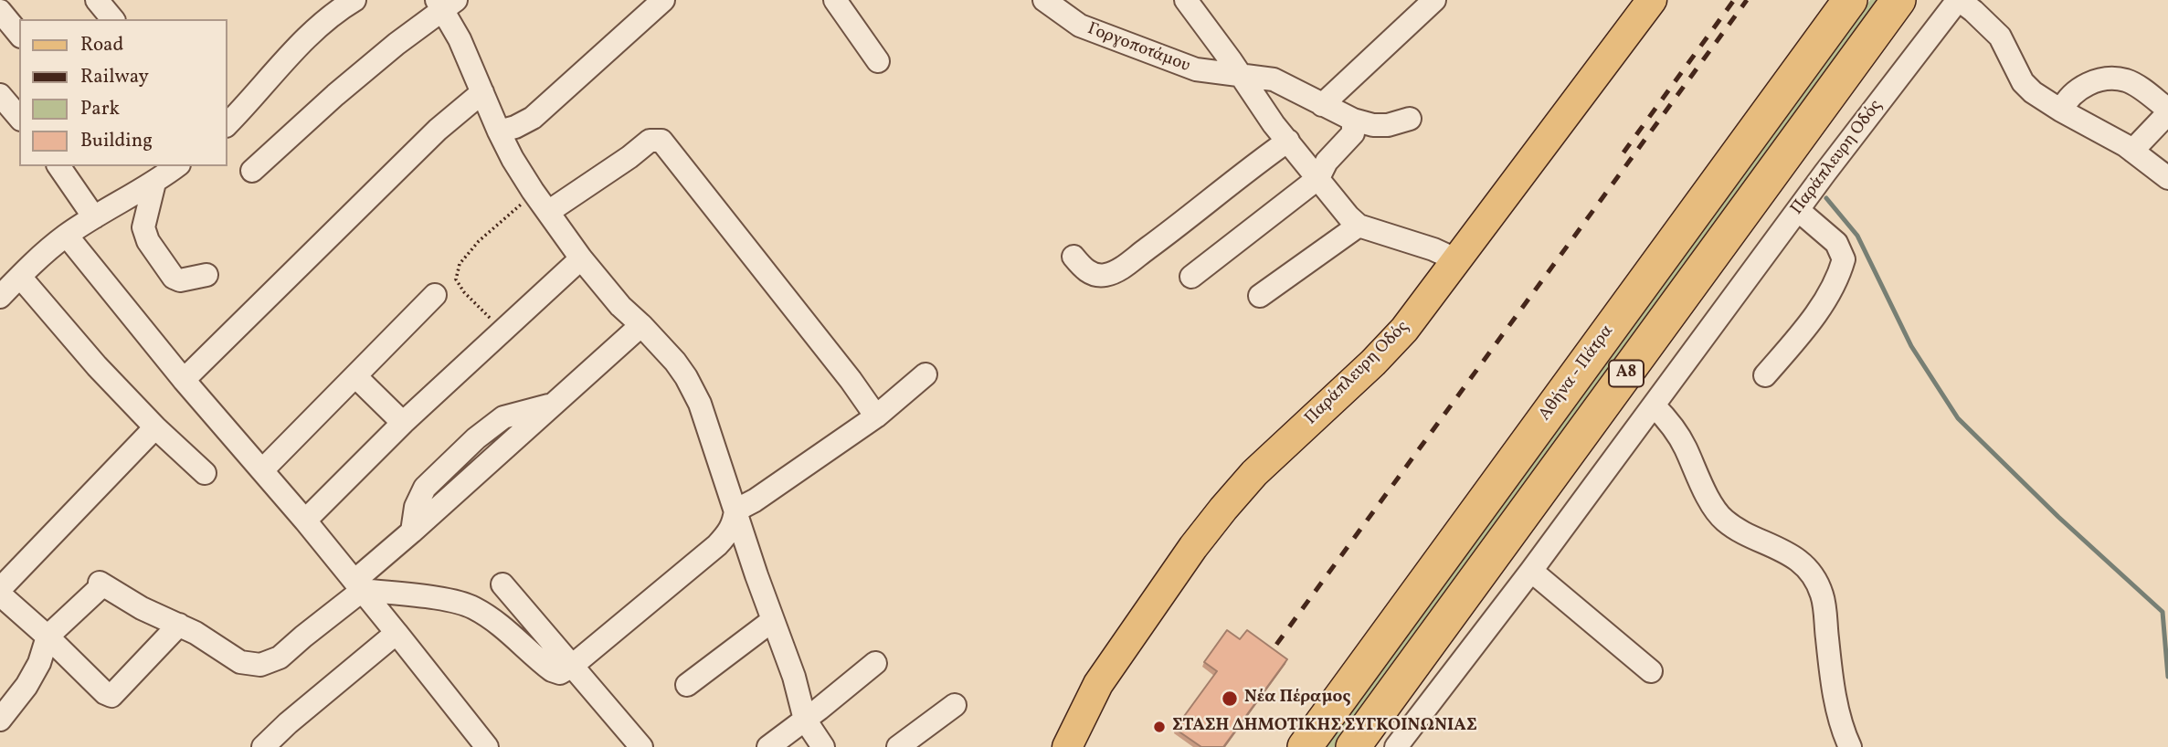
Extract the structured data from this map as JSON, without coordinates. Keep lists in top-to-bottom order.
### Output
{
  "streets": {
    "highway": ["Αθήνα - Πάτρα", "Α8"],
    "main road": ["Παράπλευρη Οδός"],
    "street": ["Γοργοποτάμου"]
  },
  "places": ["Νέα Πέραμος", "ΣΤΑΣΗ ΔΗΜΟΤΙΚΗΣ ΣΥΓΚΟΙΝΩΝΙΑΣ"],
  "legend": [
    "Road",
    "Railway",
    "Park",
    "Building"
  ]
}
